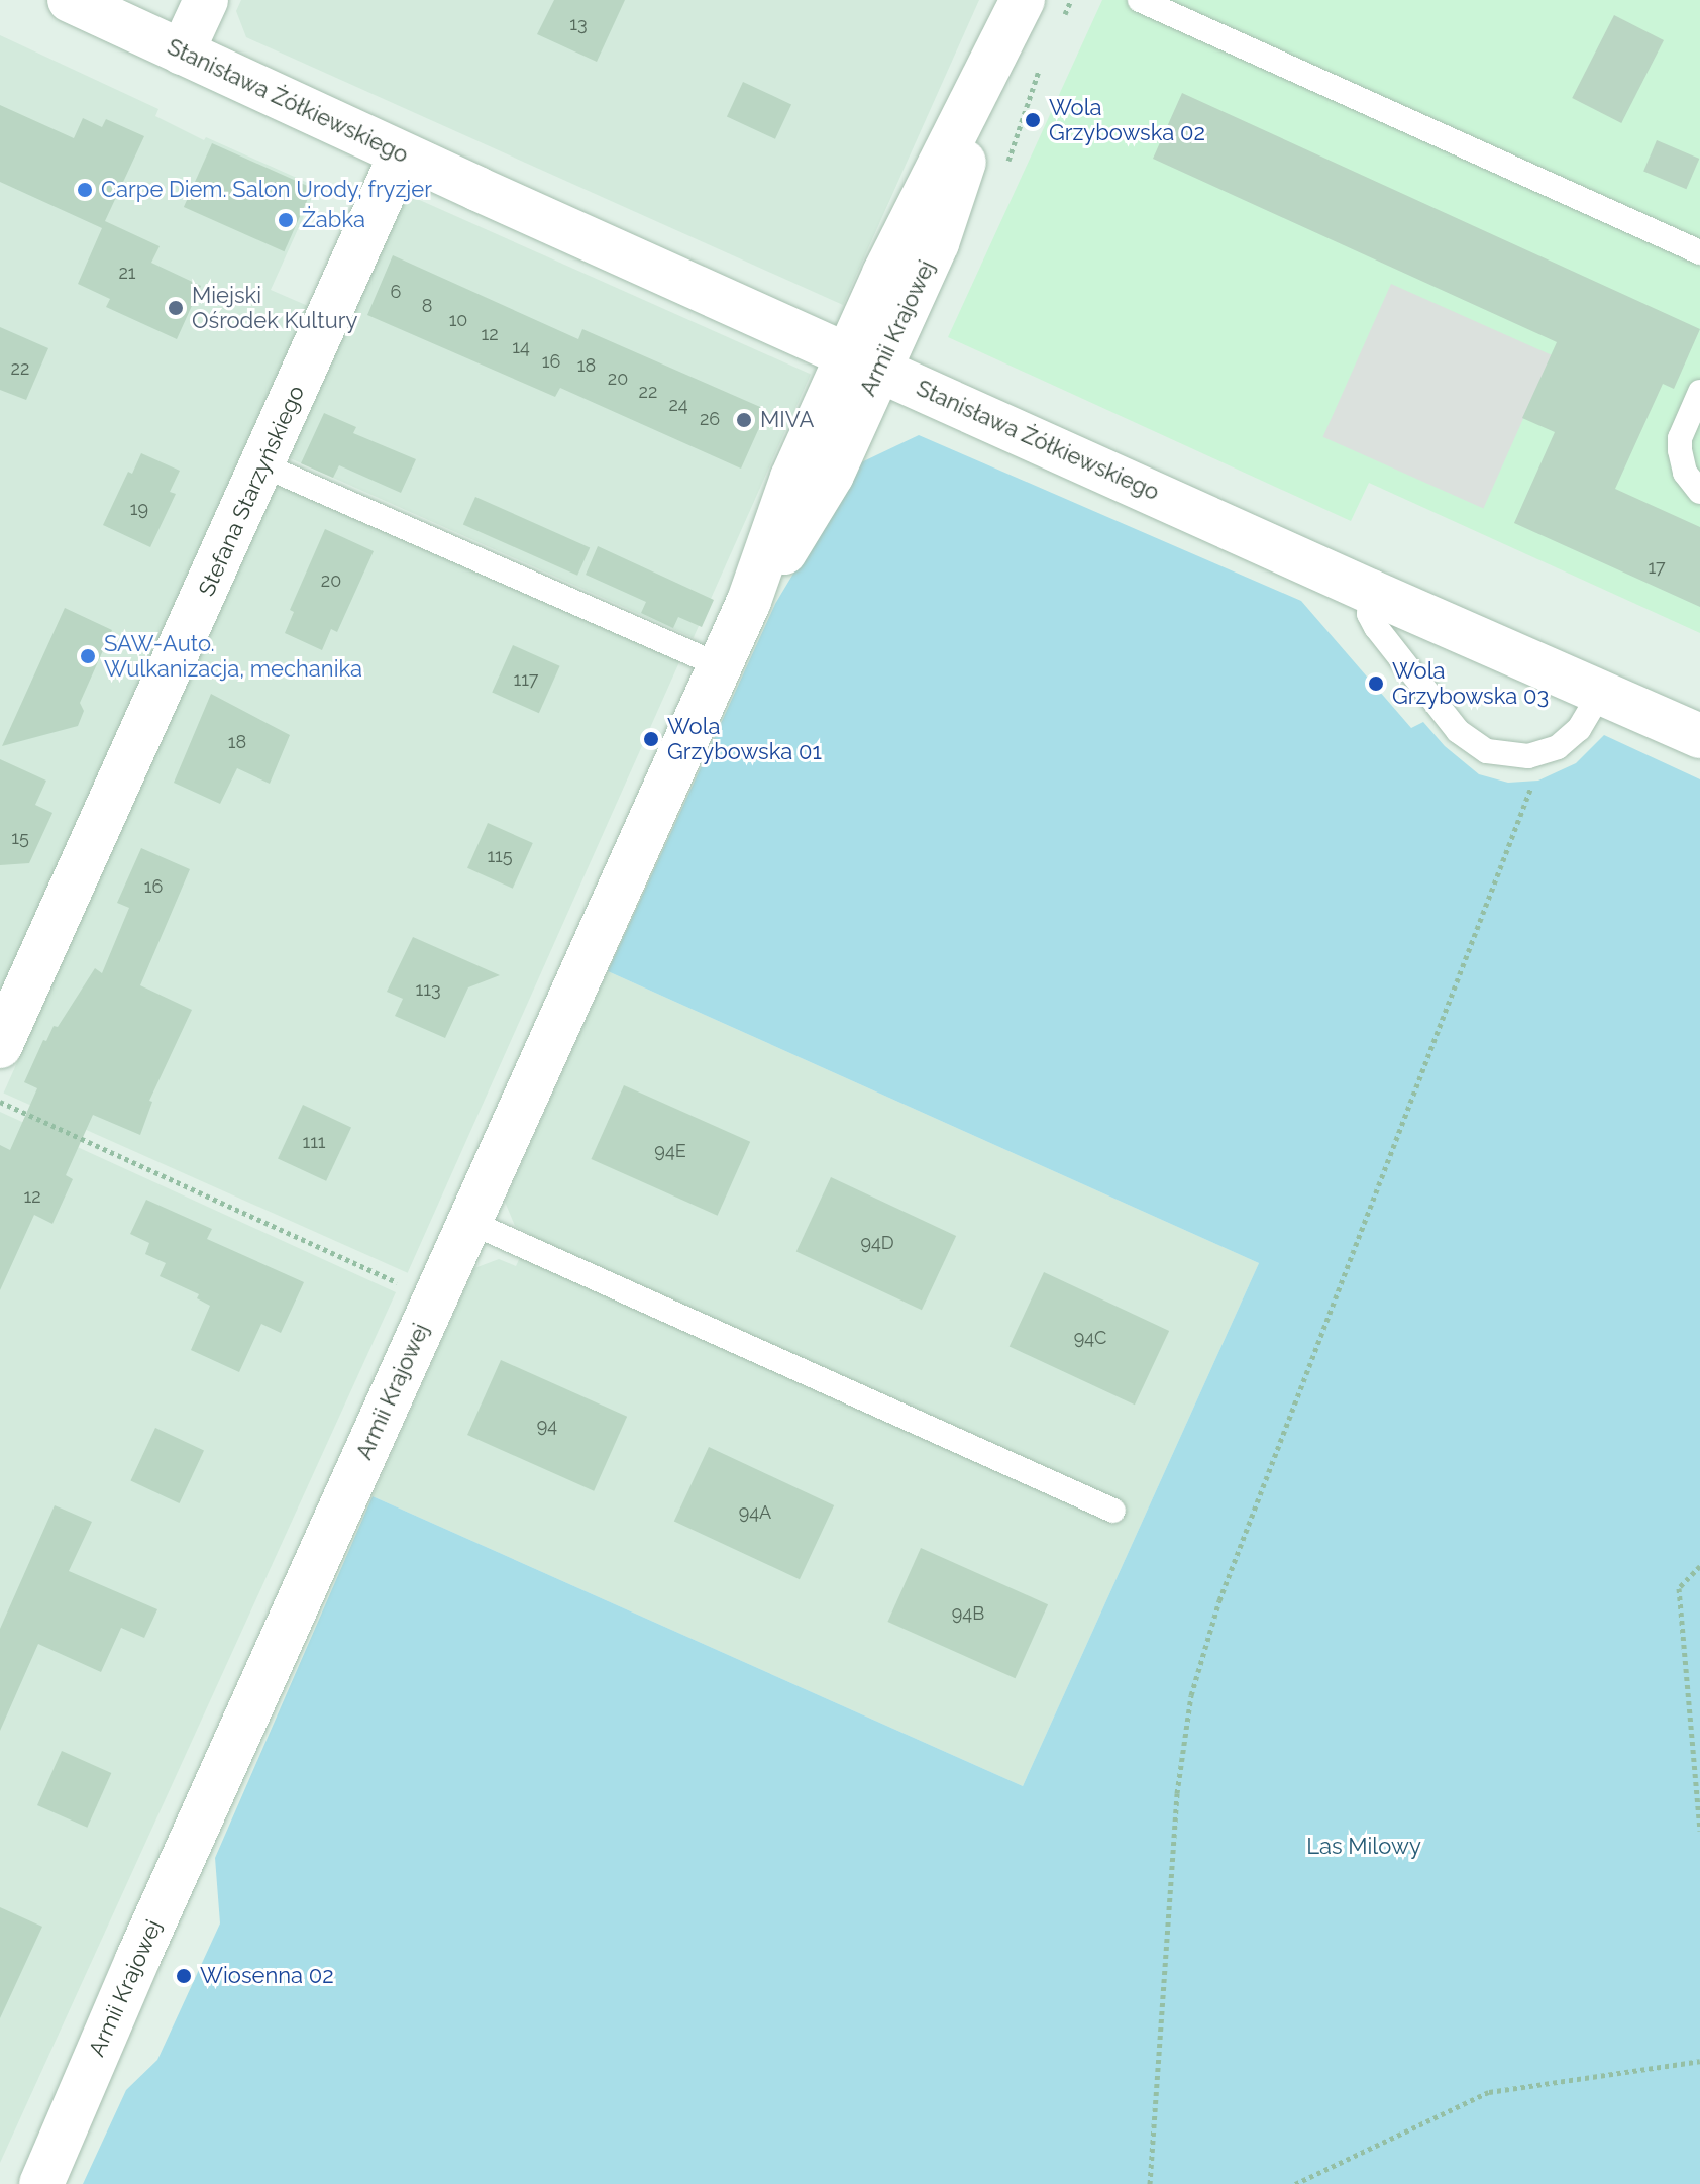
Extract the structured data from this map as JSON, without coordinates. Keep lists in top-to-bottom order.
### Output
{
  "streets": {
    "street": ["Stanisława Żółkiewskiego", "Armii Krajowej", "Stefana Starzyńskiego"]
  },
  "crossings": [
    ["Stanisława Żółkiewskiego", "Armii Krajowej"],
    ["Stanisława Żółkiewskiego", "Stefana Starzyńskiego"]
  ],
  "parks": ["Las Milowy"],
  "places": [
    "Wola Grzybowska 02",
    "Carpe Diem. Salon Urody, fryzjer",
    "Żabka",
    "Miejski Ośrodek Kultury",
    "MIVA",
    "SAW-Auto. Wulkanizacja, mechanika",
    "Wola Grzybowska 03",
    "Wola Grzybowska 01",
    "Wiosenna 02"
  ],
  "house_numbers": [
    "13",
    "21",
    "6",
    "8",
    "10",
    "12",
    "14",
    "16",
    "18",
    "22",
    "20",
    "22",
    "24",
    "26",
    "19",
    "17",
    "20",
    "117",
    "18",
    "15",
    "115",
    "16",
    "113",
    "111",
    "94E",
    "12",
    "94D",
    "94C",
    "94",
    "94A",
    "94B"
  ]
}
